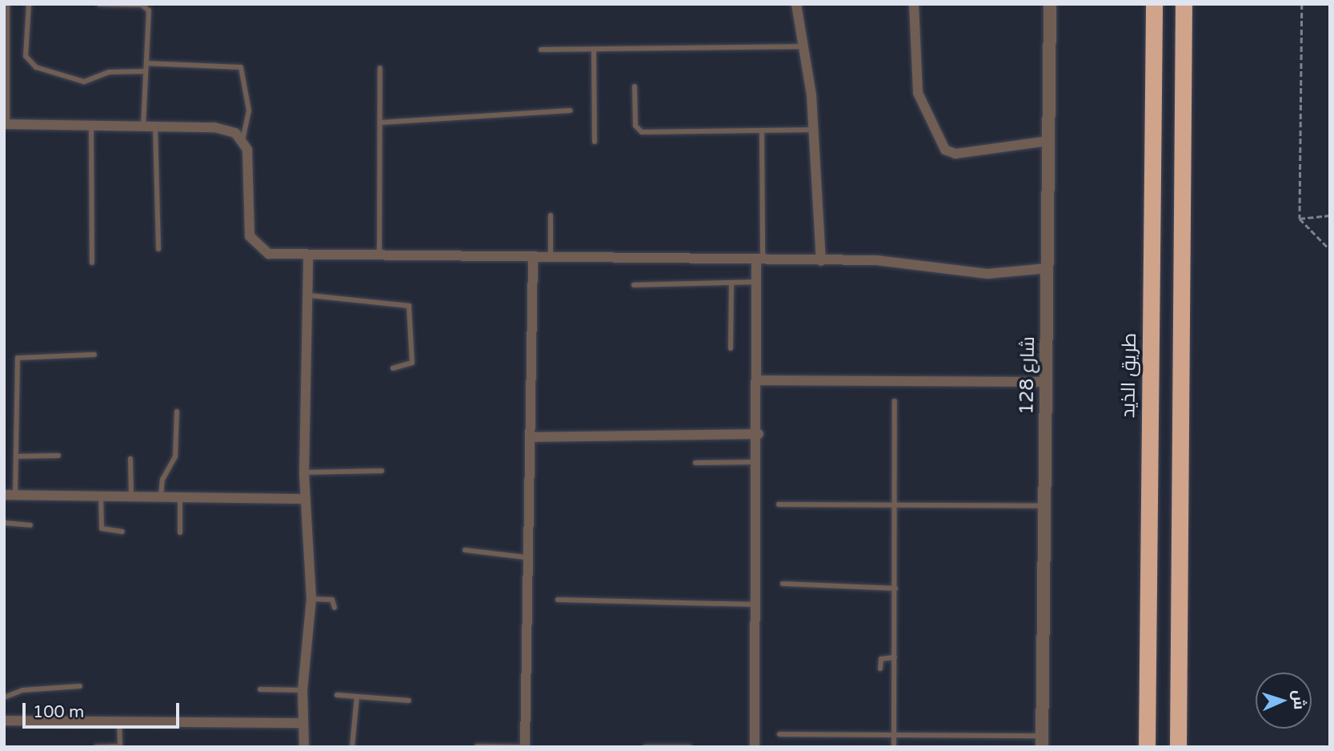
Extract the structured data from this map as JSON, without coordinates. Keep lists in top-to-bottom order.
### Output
{
  "streets": {
    "highway": ["طريق الذيد"],
    "street": ["شارع 128"]
  },
  "scale_bar": "100 m",
  "north": "right"
}
